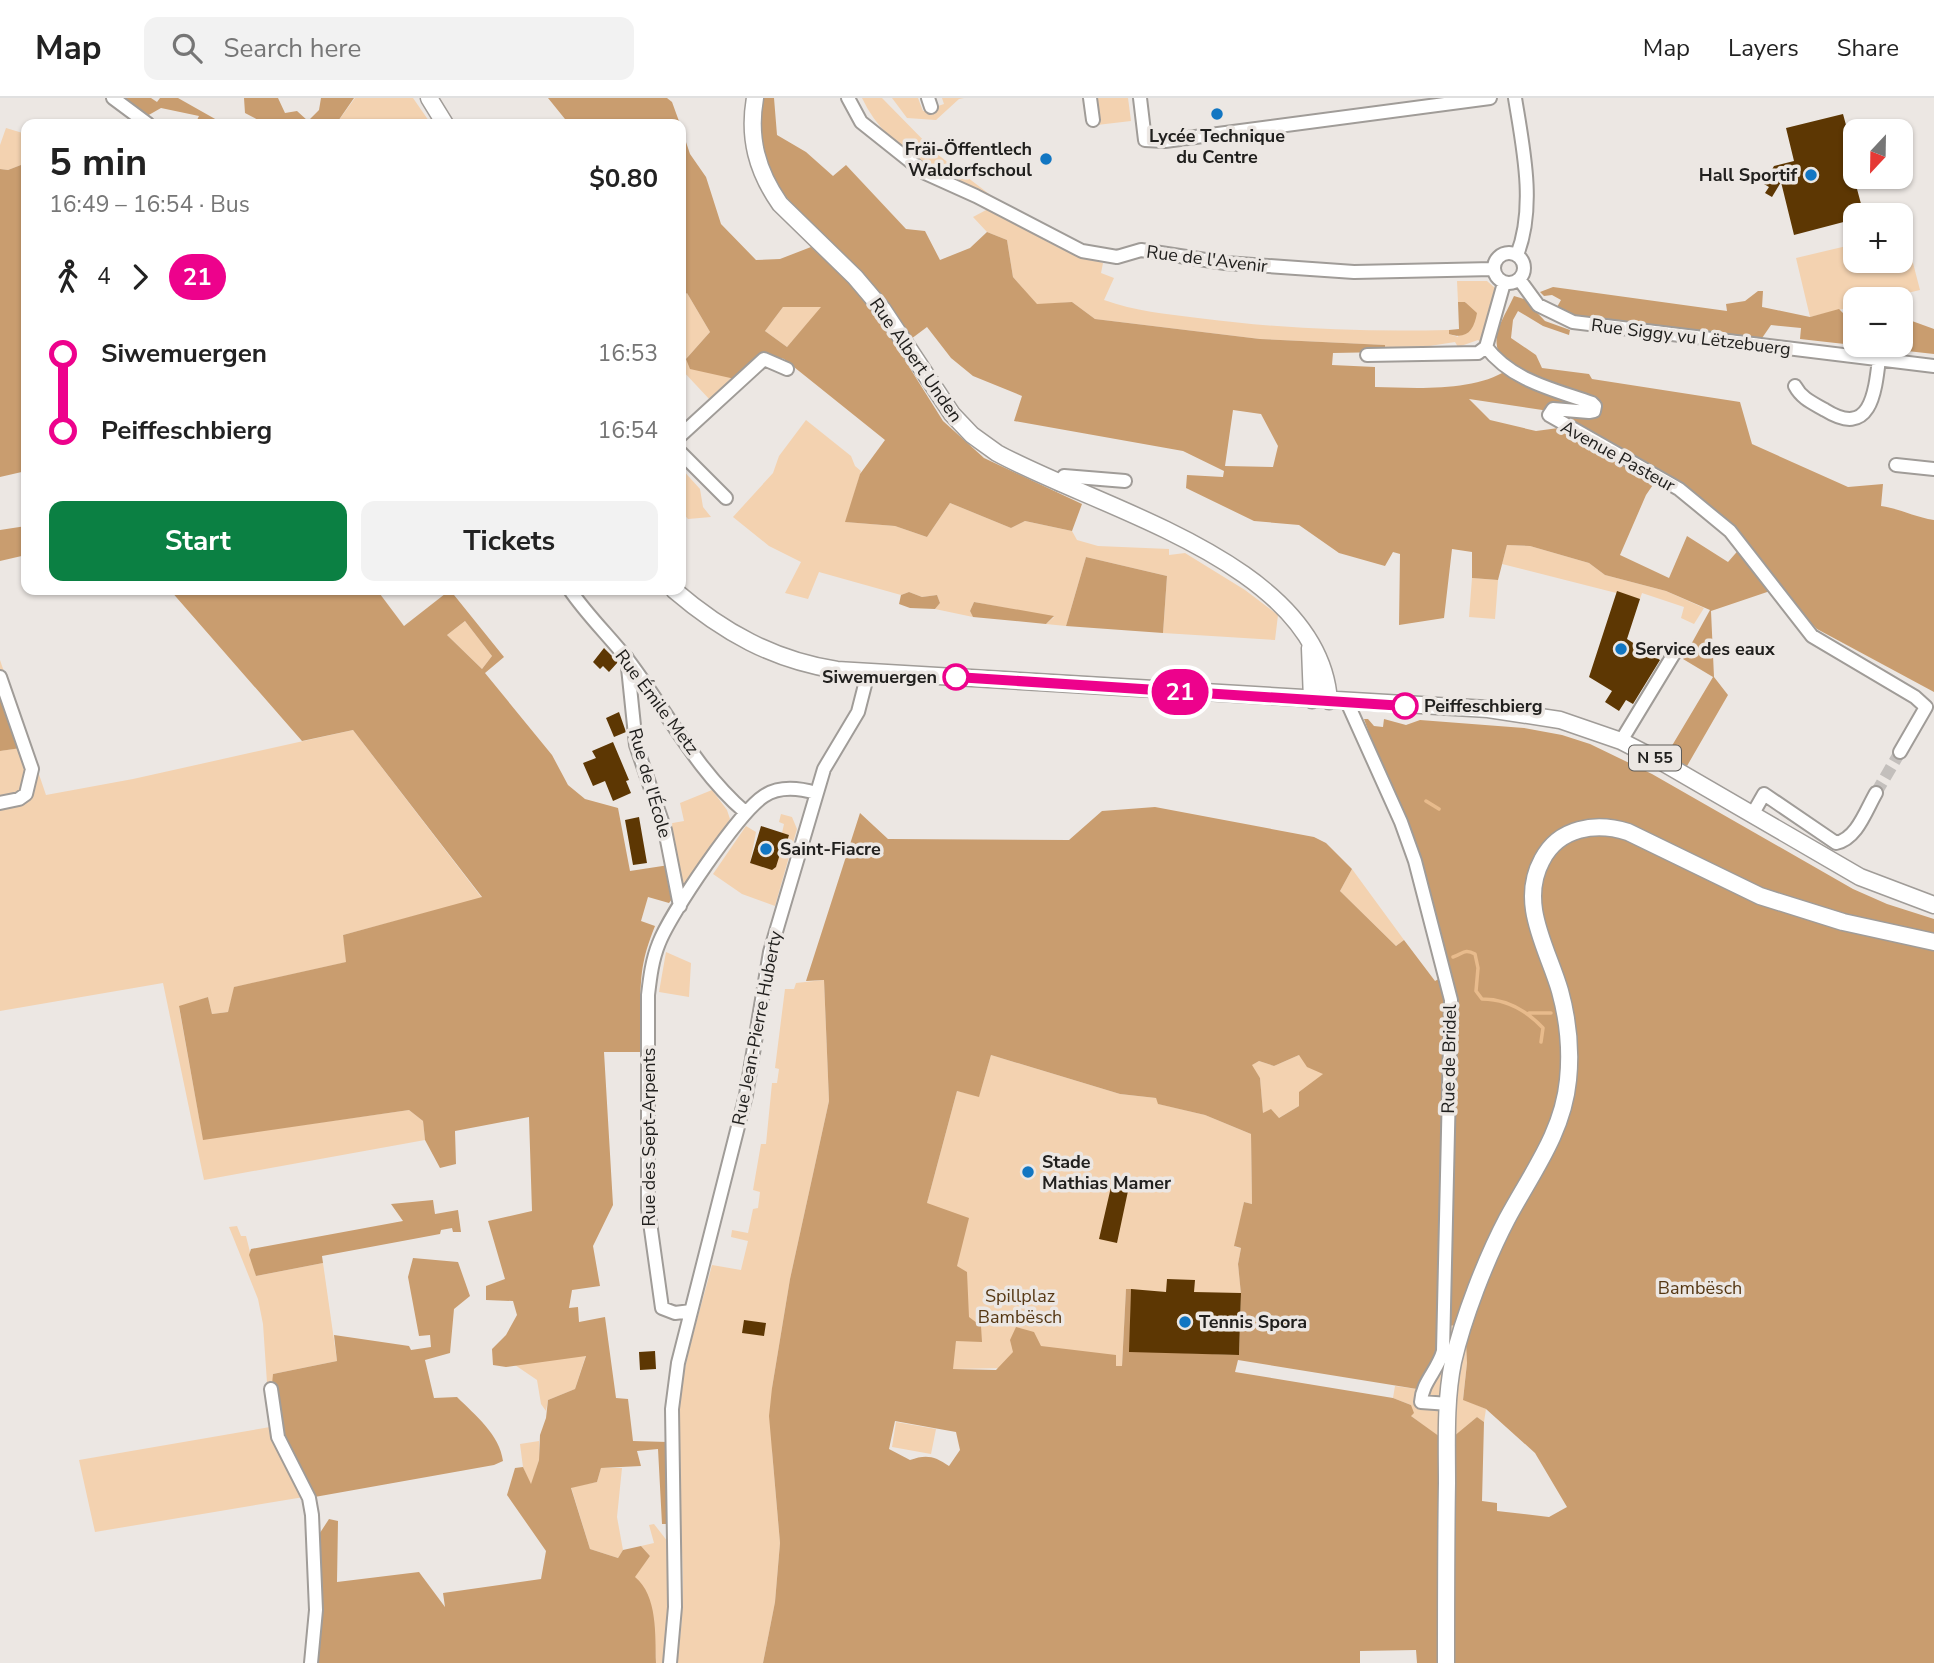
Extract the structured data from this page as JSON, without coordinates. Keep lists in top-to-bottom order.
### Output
{
  "streets": {
    "main road": ["Rue Albert Unden", "N 55"],
    "street": [
      "Rue de l'Avenir",
      "Rue Siggy vu Lëtzebuerg",
      "Avenue Pasteur",
      "Rue Émile Metz",
      "Rue de l'École",
      "Rue Jean-Pierre Huberty",
      "Rue de Bridel",
      "Rue des Sept-Arpents"
    ]
  },
  "crossings": [
    ["Rue de l'Avenir", "Rue Siggy vu Lëtzebuerg"],
    ["Rue Albert Unden", "N 55"],
    ["Rue Émile Metz", "Rue de l'École"],
    ["Rue Émile Metz", "Rue des Sept-Arpents"],
    ["N 55", "Rue Jean-Pierre Huberty"],
    ["N 55", "Rue de Bridel"],
    ["Rue de l'École", "Rue des Sept-Arpents"],
    ["Rue Jean-Pierre Huberty", "Rue des Sept-Arpents"]
  ],
  "parks": ["Bambësch", "Spillplaz Bambësch"],
  "places": [
    "Lycée Technique du Centre",
    "Fräi-Öffentlech Waldorfschoul",
    "Hall Sportif",
    "Service des eaux",
    "Siwemuergen",
    "Peiffeschbierg",
    "Saint-Fiacre",
    "Stade Mathias Mamer",
    "Tennis Spora"
  ],
  "lines": ["bus line 21"],
  "north": "bottom",
  "page": {
    "header": "Map",
    "search": "Search here",
    "nav": ["Map", "Layers", "Share"],
    "on_map": "21",
    "map_buttons": ["+", "−"],
    "heading": ["5 min", "16:49 – 16:54 · Bus", "$0.80"],
    "legs": ["4", "21"],
    "list": [
      {
        "name": "Siwemuergen",
        "value": "16:53"
      },
      {
        "name": "Peiffeschbierg",
        "value": "16:54"
      }
    ],
    "buttons": ["Start", "Tickets"]
  }
}
